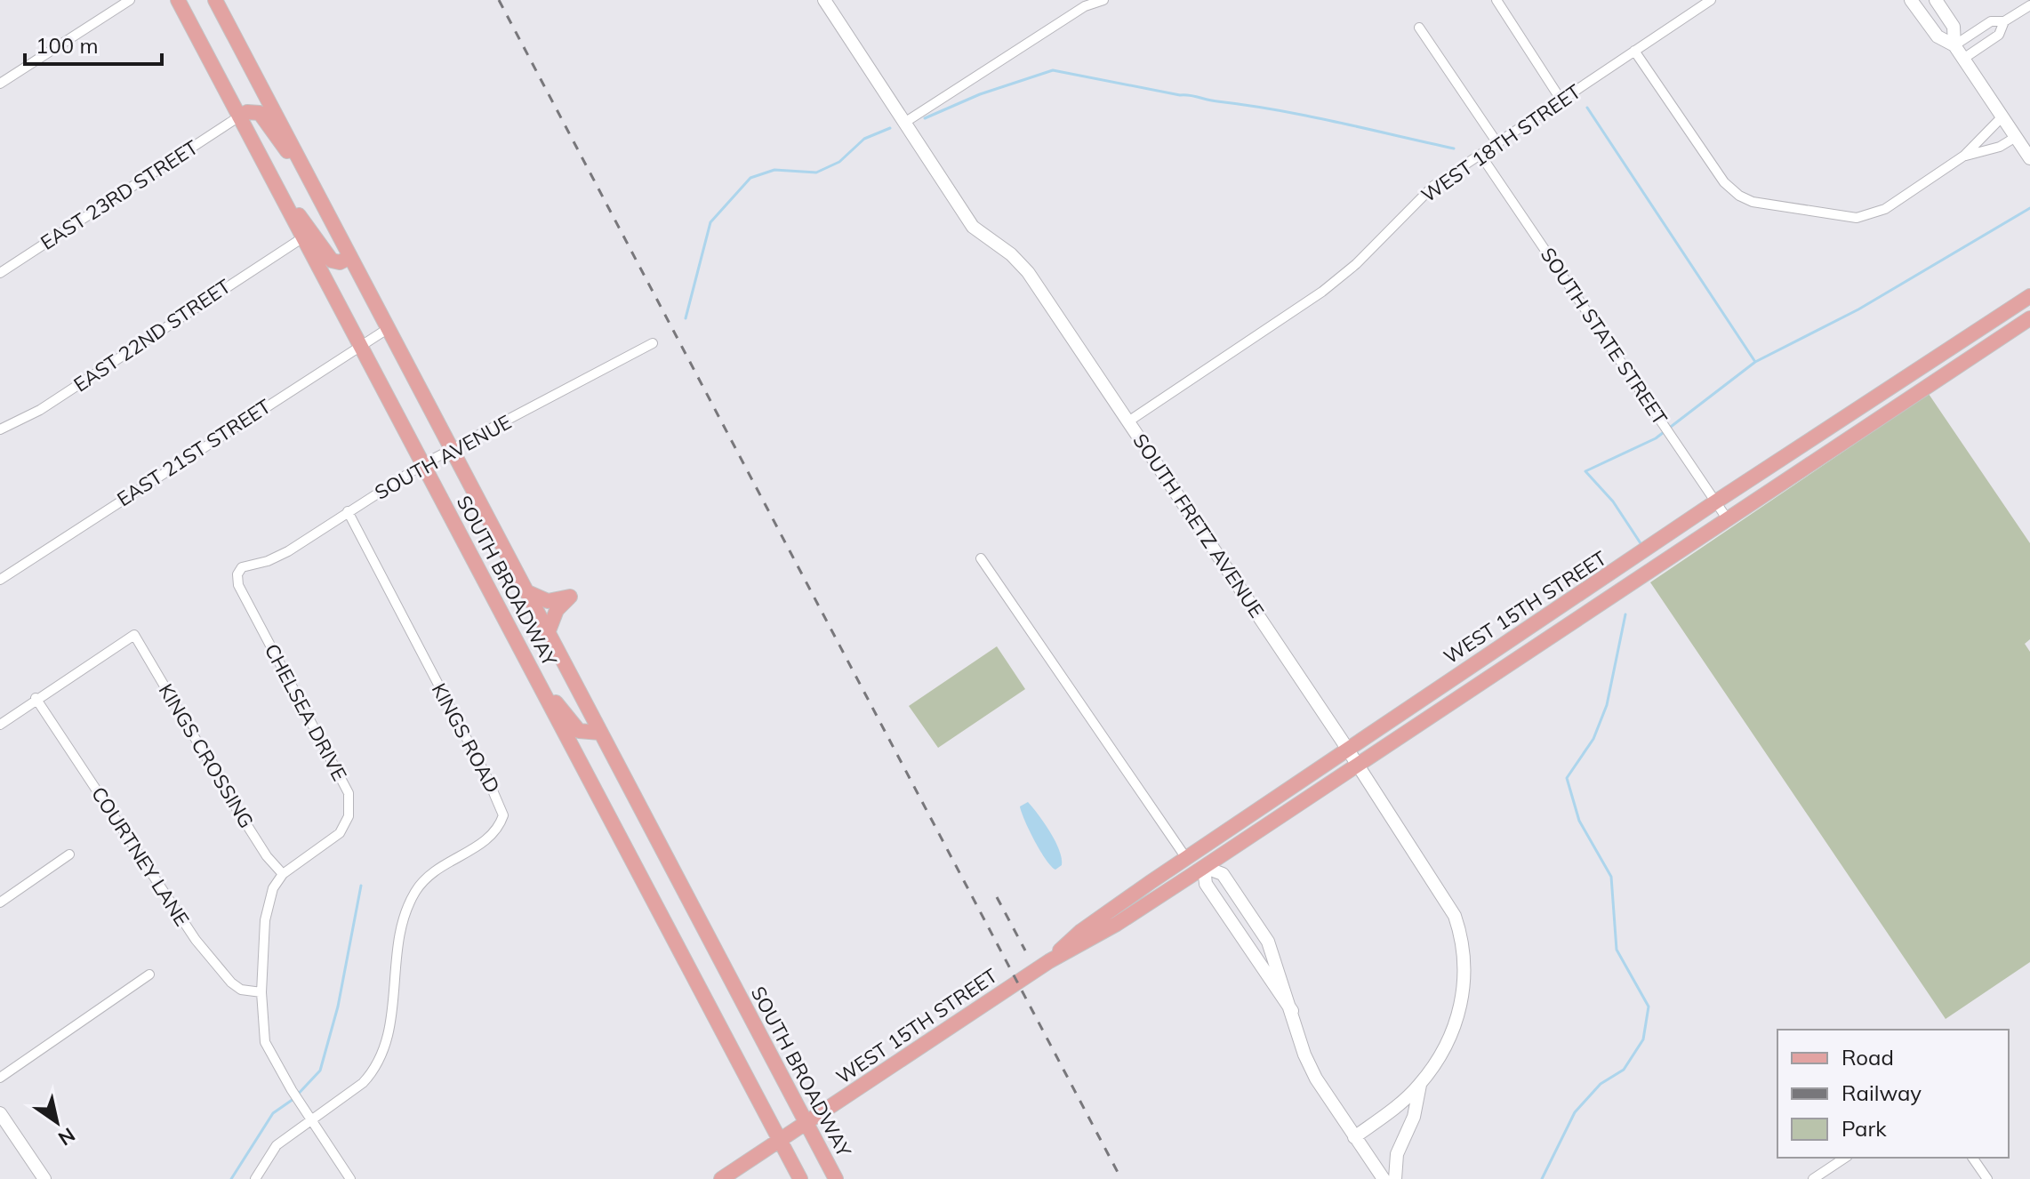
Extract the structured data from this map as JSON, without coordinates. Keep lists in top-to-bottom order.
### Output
{
  "streets": {
    "main road": ["SOUTH BROADWAY", "WEST 15TH STREET"],
    "street": [
      "WEST 18TH STREET",
      "EAST 23RD STREET",
      "EAST 22ND STREET",
      "SOUTH STATE STREET",
      "EAST 21ST STREET",
      "SOUTH AVENUE",
      "SOUTH FRETZ AVENUE",
      "CHELSEA DRIVE",
      "KINGS ROAD",
      "KINGS CROSSING",
      "COURTNEY LANE"
    ]
  },
  "crossings": [
    ["WEST 18TH STREET", "SOUTH STATE STREET"],
    ["WEST 18TH STREET", "SOUTH FRETZ AVENUE"],
    ["EAST 23RD STREET", "SOUTH BROADWAY"],
    ["EAST 22ND STREET", "SOUTH BROADWAY"],
    ["SOUTH STATE STREET", "WEST 15TH STREET"],
    ["EAST 21ST STREET", "SOUTH BROADWAY"],
    ["SOUTH AVENUE", "SOUTH BROADWAY"],
    ["SOUTH AVENUE", "CHELSEA DRIVE"],
    ["SOUTH AVENUE", "KINGS ROAD"],
    ["SOUTH FRETZ AVENUE", "WEST 15TH STREET"],
    ["SOUTH BROADWAY", "WEST 15TH STREET"],
    ["CHELSEA DRIVE", "KINGS ROAD"],
    ["CHELSEA DRIVE", "KINGS CROSSING"],
    ["CHELSEA DRIVE", "COURTNEY LANE"],
    ["KINGS CROSSING", "COURTNEY LANE"]
  ],
  "legend": ["Road", "Railway", "Park"],
  "scale_bar": "100 m",
  "north": "bottom right"
}
